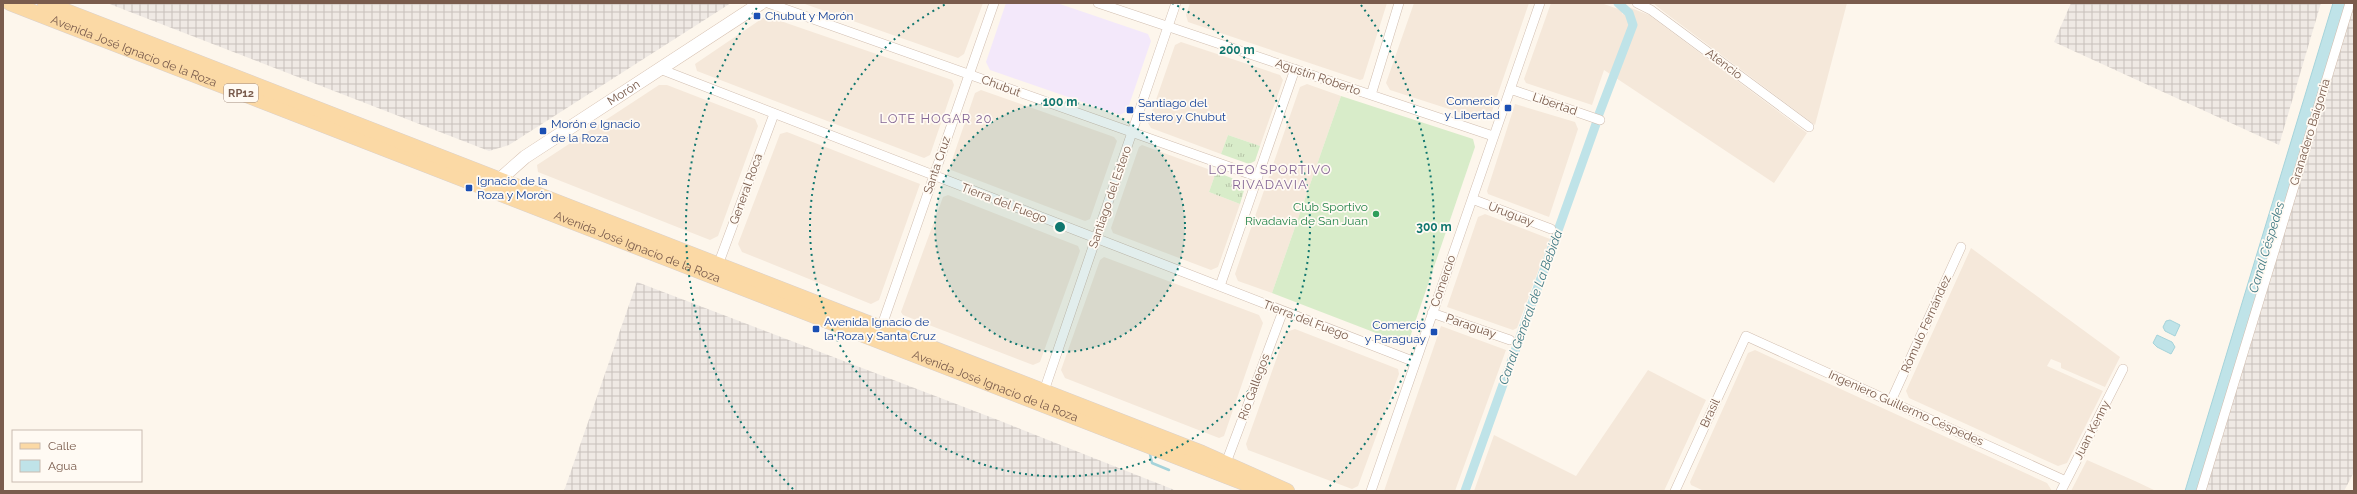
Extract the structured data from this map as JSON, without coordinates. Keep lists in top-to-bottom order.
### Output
{
  "streets": {
    "main road": ["Avenida José Ignacio de la Roza", "RP12"],
    "street": [
      "Atencio",
      "Agustín Roberto",
      "Chubut",
      "Morón",
      "Libertad",
      "Granadero Baigorria",
      "Santa Cruz",
      "General Roca",
      "Santiago del Estero",
      "Tierra del Fuego",
      "Uruguay",
      "Comercio",
      "Rómulo Fernández",
      "Paraguay",
      "Río Gallegos",
      "Ingeniero Guillermo Céspedes",
      "Brasil",
      "Juan Kenny"
    ]
  },
  "crossings": [
    ["Avenida José Ignacio de la Roza", "Morón"],
    ["Avenida José Ignacio de la Roza", "Santa Cruz"],
    ["Avenida José Ignacio de la Roza", "General Roca"],
    ["Avenida José Ignacio de la Roza", "Santiago del Estero"],
    ["Avenida José Ignacio de la Roza", "Río Gallegos"],
    ["Agustín Roberto", "Santiago del Estero"],
    ["Agustín Roberto", "Comercio"],
    ["Chubut", "Santa Cruz"],
    ["Chubut", "Santiago del Estero"],
    ["Morón", "Tierra del Fuego"],
    ["Libertad", "Comercio"],
    ["Santa Cruz", "Tierra del Fuego"],
    ["General Roca", "Tierra del Fuego"],
    ["Santiago del Estero", "Tierra del Fuego"],
    ["Tierra del Fuego", "Comercio"],
    ["Tierra del Fuego", "Río Gallegos"],
    ["Uruguay", "Comercio"],
    ["Comercio", "Paraguay"],
    ["Rómulo Fernández", "Ingeniero Guillermo Céspedes"],
    ["Ingeniero Guillermo Céspedes", "Brasil"],
    ["Ingeniero Guillermo Céspedes", "Juan Kenny"]
  ],
  "districts": ["LOTE HOGAR 20", "LOTEO SPORTIVO RIVADAVIA"],
  "water": ["Canal Céspedes", "Canal General de La Bebida"],
  "places": {
    "transit": [
      "Chubut y Morón",
      "Comercio y Libertad",
      "Santiago del Estero y Chubut",
      "Morón e Ignacio de la Roza",
      "Ignacio de la Roza y Morón",
      "Avenida Ignacio de la Roza y Santa Cruz",
      "Comercio y Paraguay"
    ],
    "other": ["Club Sportivo Rivadavia de San Juan"]
  },
  "legend": ["Calle", "Agua"],
  "rings": ["200 m", "100 m", "300 m"]
}
